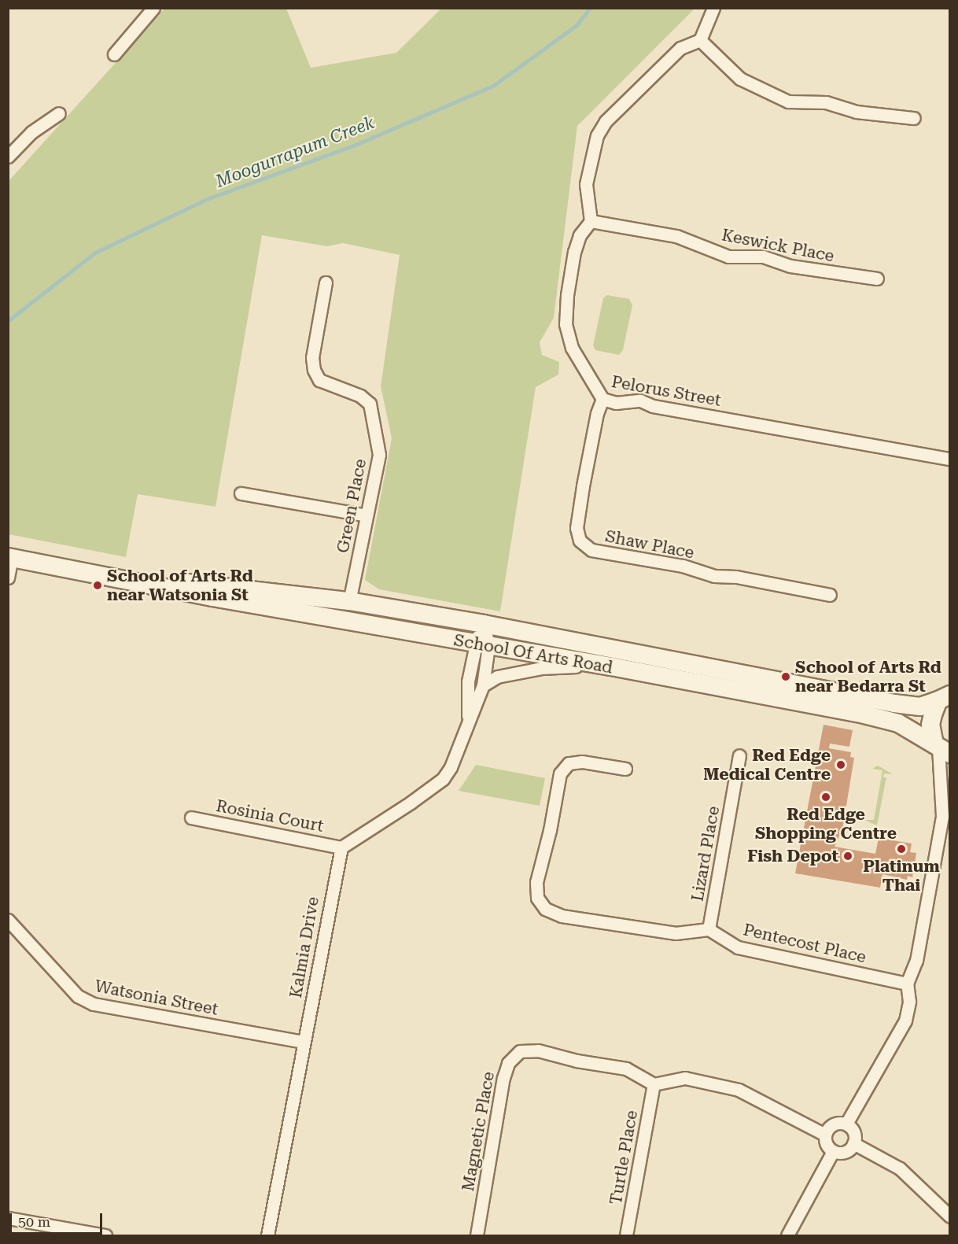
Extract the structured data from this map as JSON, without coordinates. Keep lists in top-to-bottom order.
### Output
{
  "streets": {
    "street": [
      "Keswick Place",
      "Pelorus Street",
      "Green Place",
      "Shaw Place",
      "School Of Arts Road",
      "Rosinia Court",
      "Lizard Place",
      "Pentecost Place",
      "Kalmia Drive",
      "Watsonia Street",
      "Magnetic Place",
      "Turtle Place"
    ]
  },
  "crossings": [
    ["Keswick Place", "Pelorus Street"],
    ["Pelorus Street", "Shaw Place"],
    ["Green Place", "School Of Arts Road"],
    ["Rosinia Court", "Kalmia Drive"],
    ["Lizard Place", "Pentecost Place"],
    ["Kalmia Drive", "Watsonia Street"],
    ["Magnetic Place", "Turtle Place"]
  ],
  "water": ["Moogurrapum Creek"],
  "places": [
    "School of Arts Rd near Watsonia St",
    "School of Arts Rd near Bedarra St",
    "Red Edge Medical Centre",
    "Red Edge Shopping Centre",
    "Platinum Thai",
    "Fish Depot"
  ],
  "scale_bar": "50 m"
}
